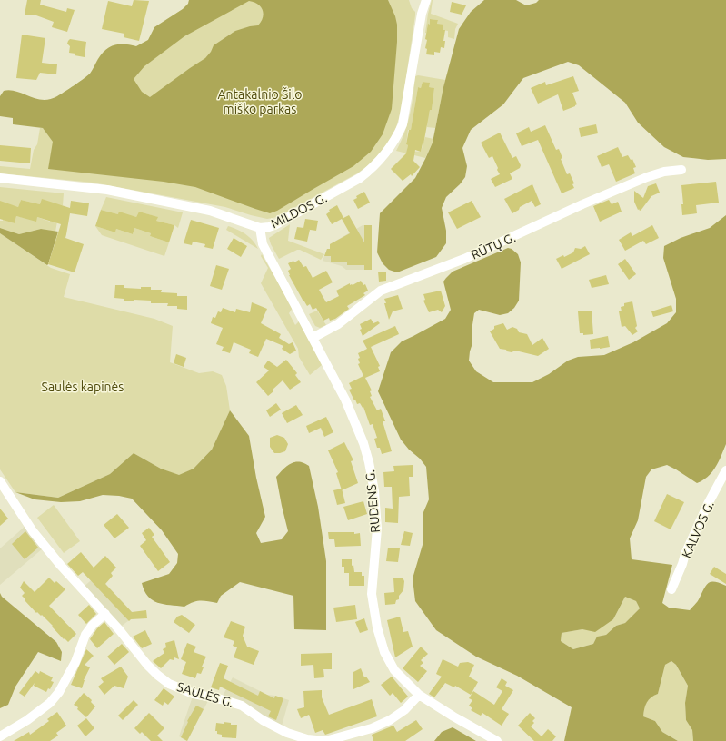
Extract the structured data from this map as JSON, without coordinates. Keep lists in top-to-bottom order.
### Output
{
  "streets": {
    "street": [
      "MILDOS G.",
      "RŪTŲ G.",
      "RUDENS G.",
      "KALVOS G.",
      "SAULĖS G."
    ]
  },
  "crossings": [
    ["MILDOS G.", "RUDENS G."],
    ["RŪTŲ G.", "RUDENS G."],
    ["RUDENS G.", "SAULĖS G."]
  ],
  "parks": ["Antakalnio Šilo miško parkas", "Saulės kapinės"]
}
